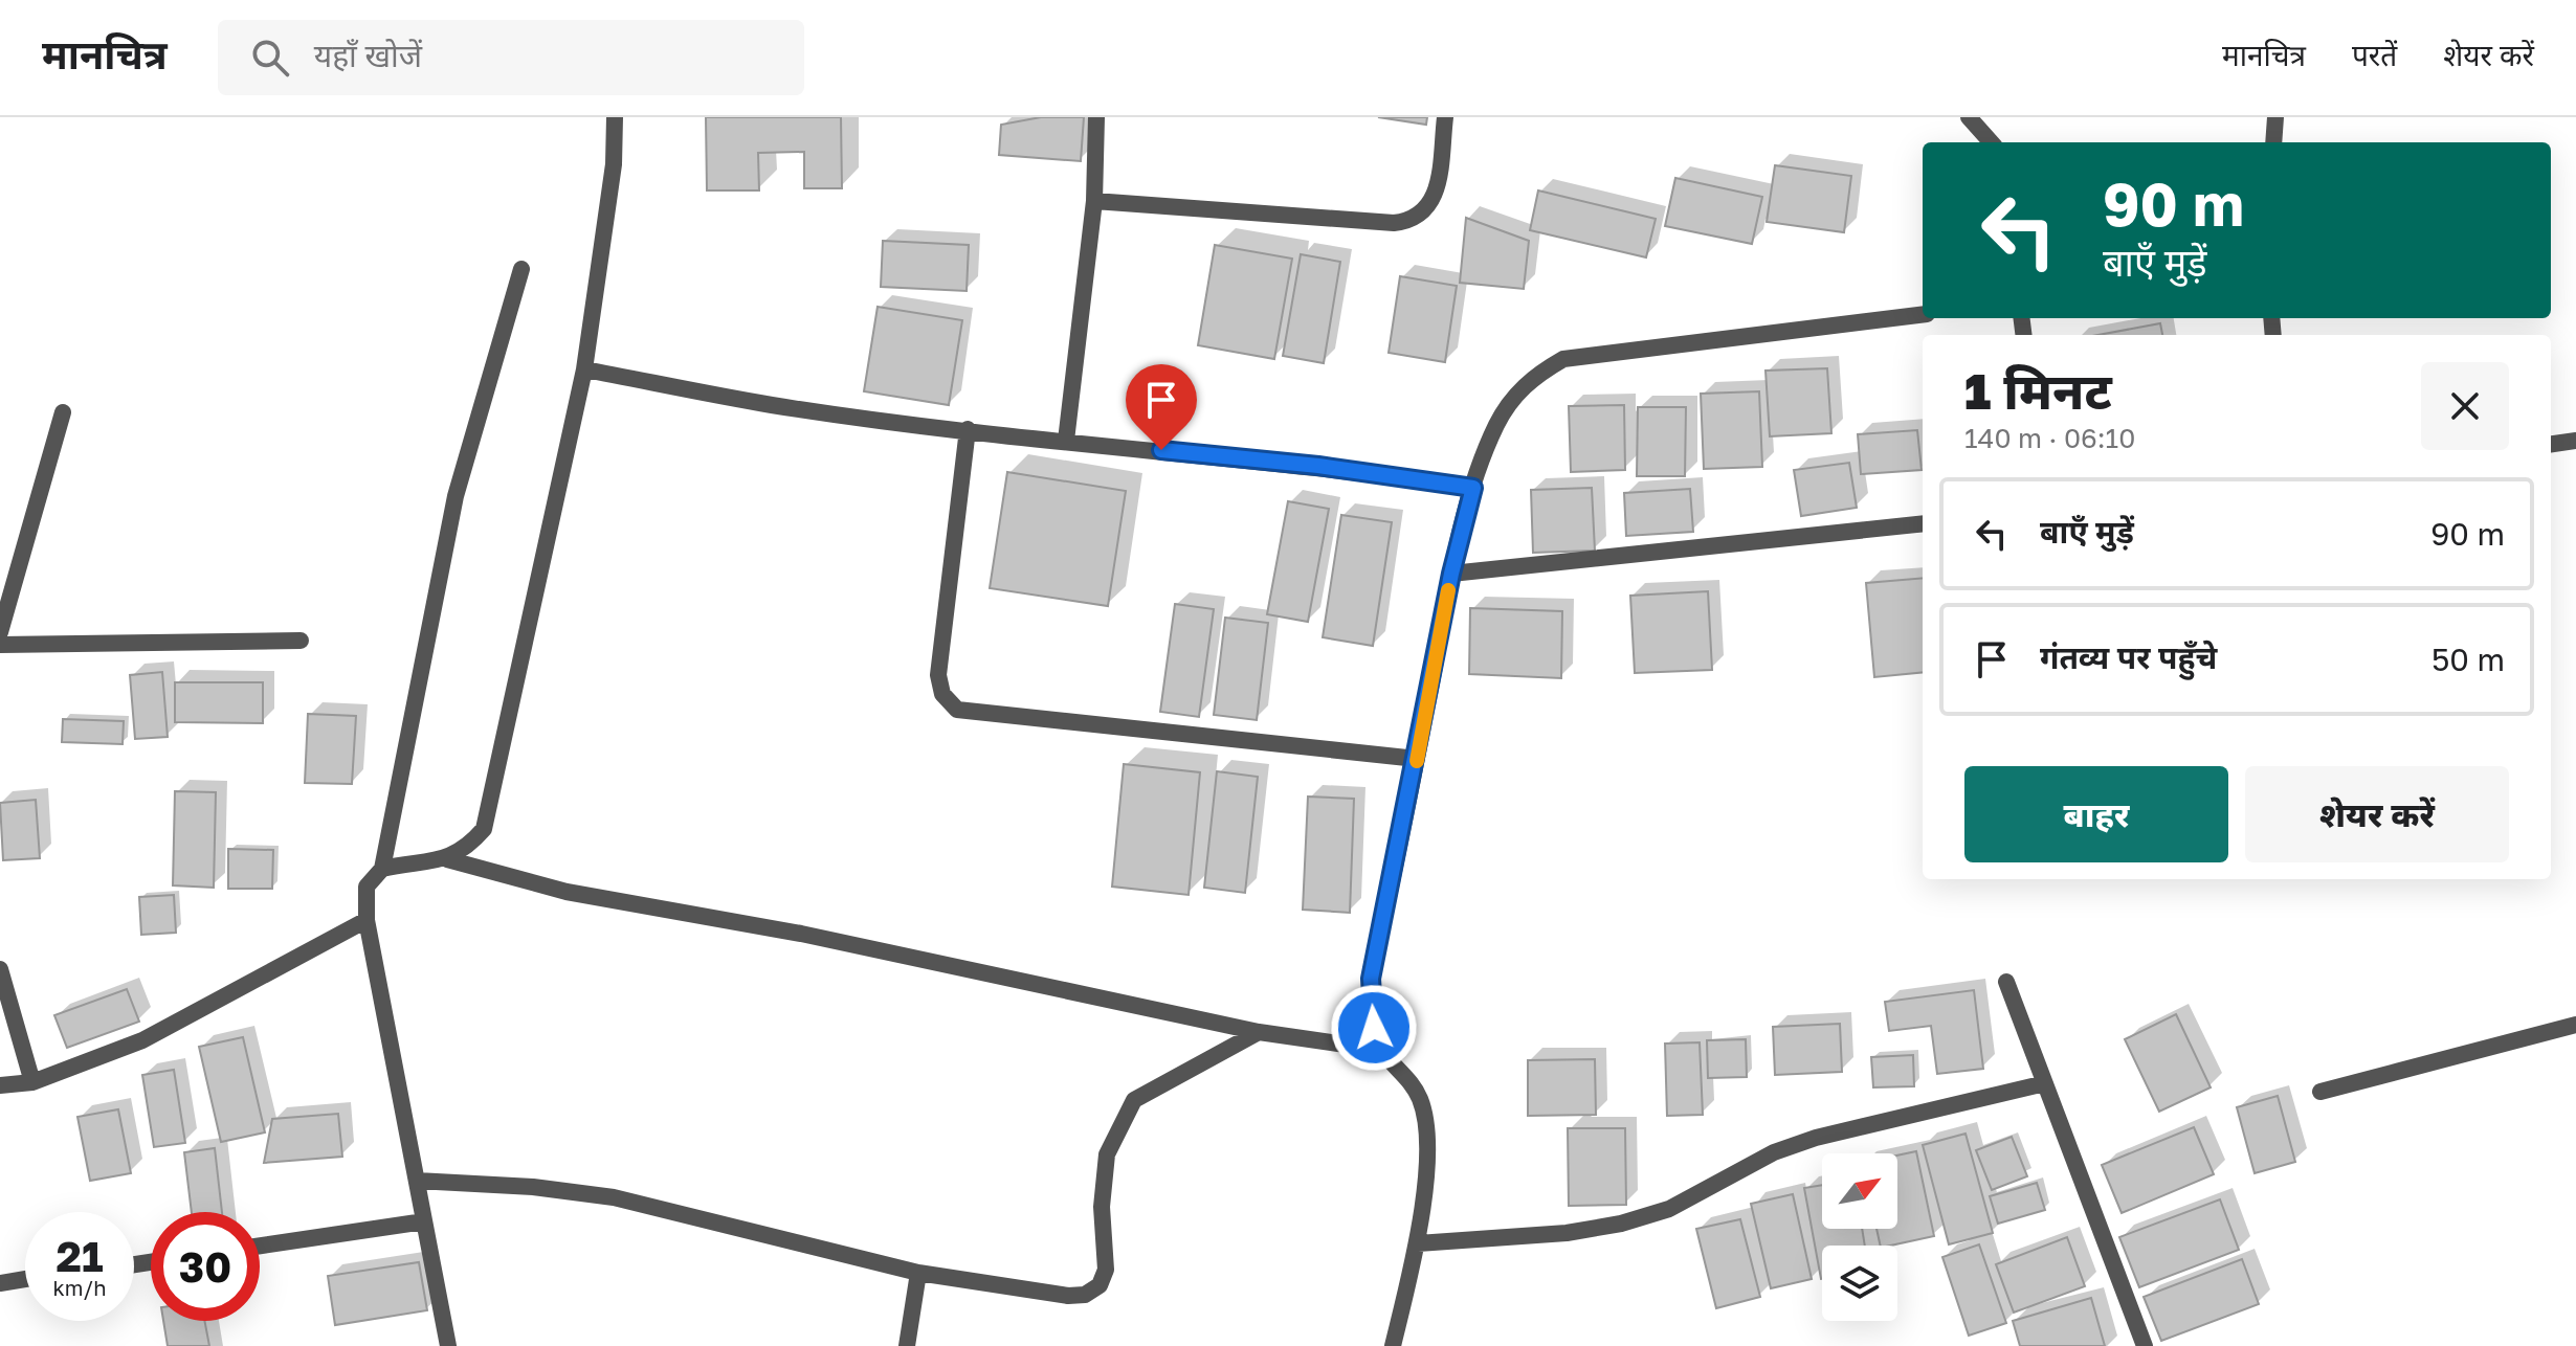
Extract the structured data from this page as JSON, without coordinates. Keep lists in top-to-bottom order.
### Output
{
  "north": "top right",
  "page": {
    "header": "मानचित्र",
    "search": "यहाँ खोजें",
    "nav": ["मानचित्र", "परतें", "शेयर करें"],
    "turn": ["90 m", "बाएँ मुड़ें"],
    "heading": ["1 मिनट", "140 m · 06:10"],
    "list": [
      {
        "name": "बाएँ मुड़ें",
        "value": "90 m"
      },
      {
        "name": "गंतव्य पर पहुँचे",
        "value": "50 m"
      }
    ],
    "buttons": ["बाहर", "शेयर करें"],
    "speed": "21 km/h",
    "limit": "30"
  }
}
